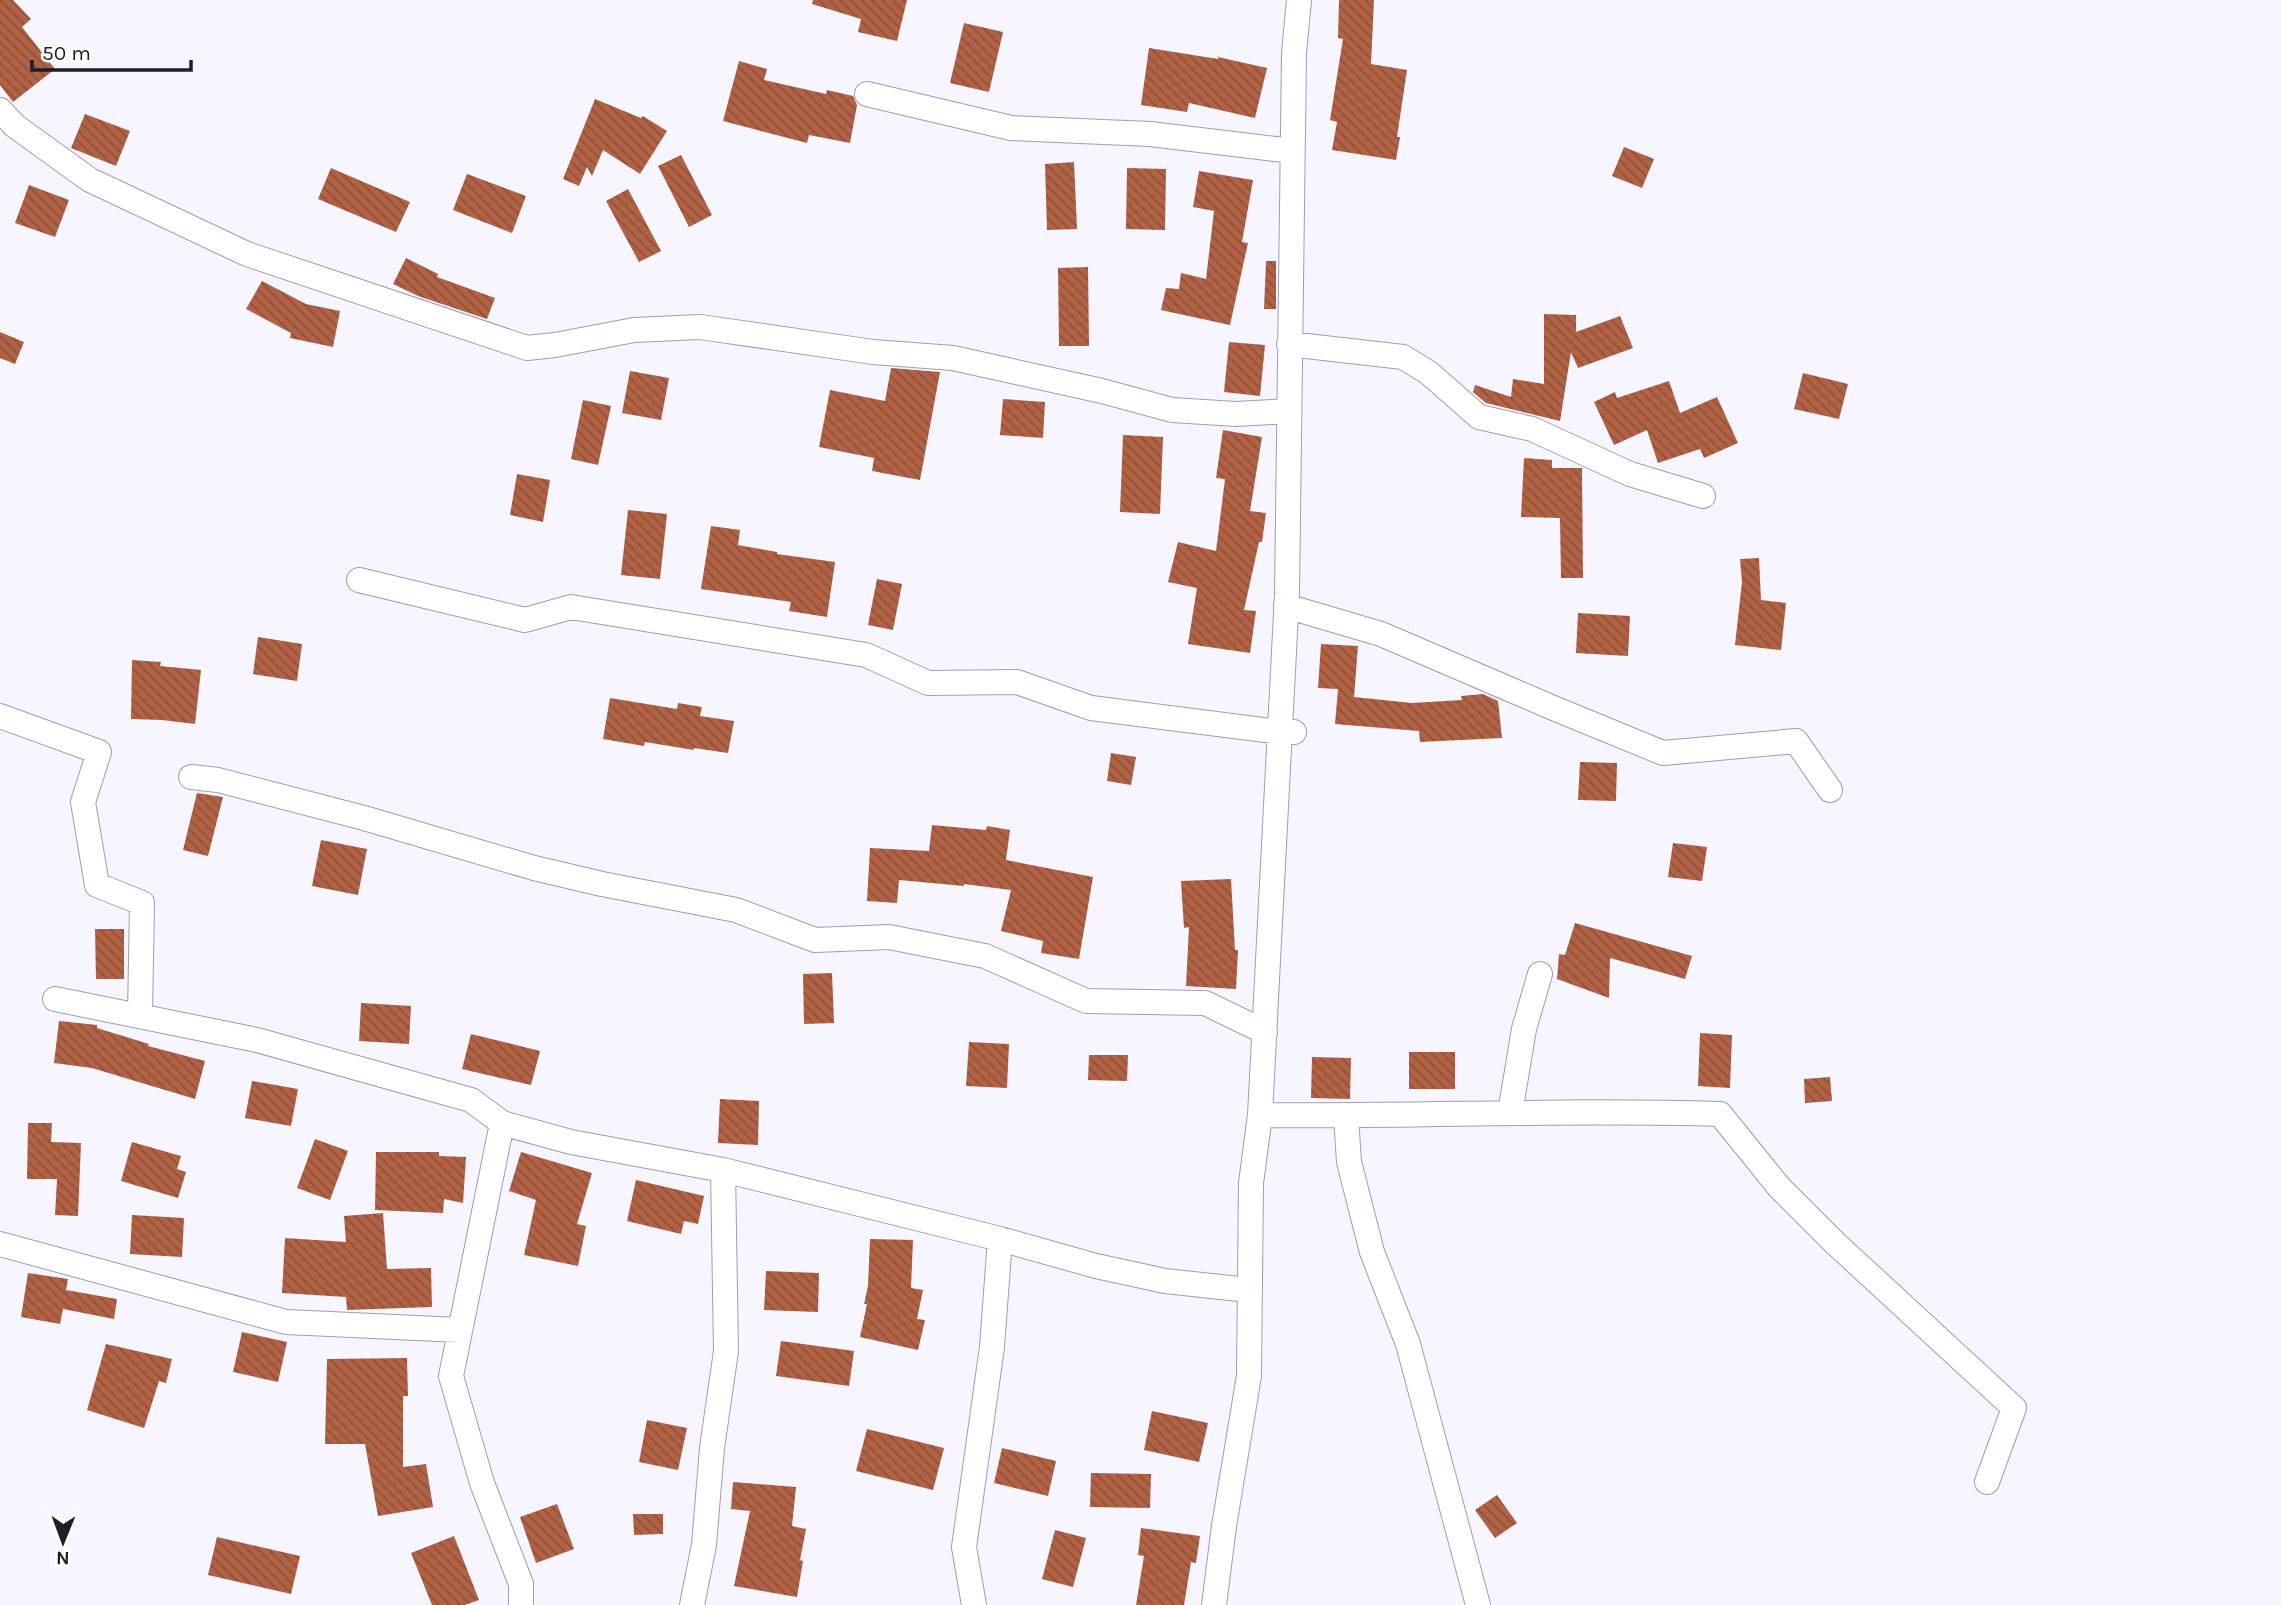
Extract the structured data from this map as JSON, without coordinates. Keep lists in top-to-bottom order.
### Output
{
  "scale_bar": "50 m",
  "north": "bottom"
}
